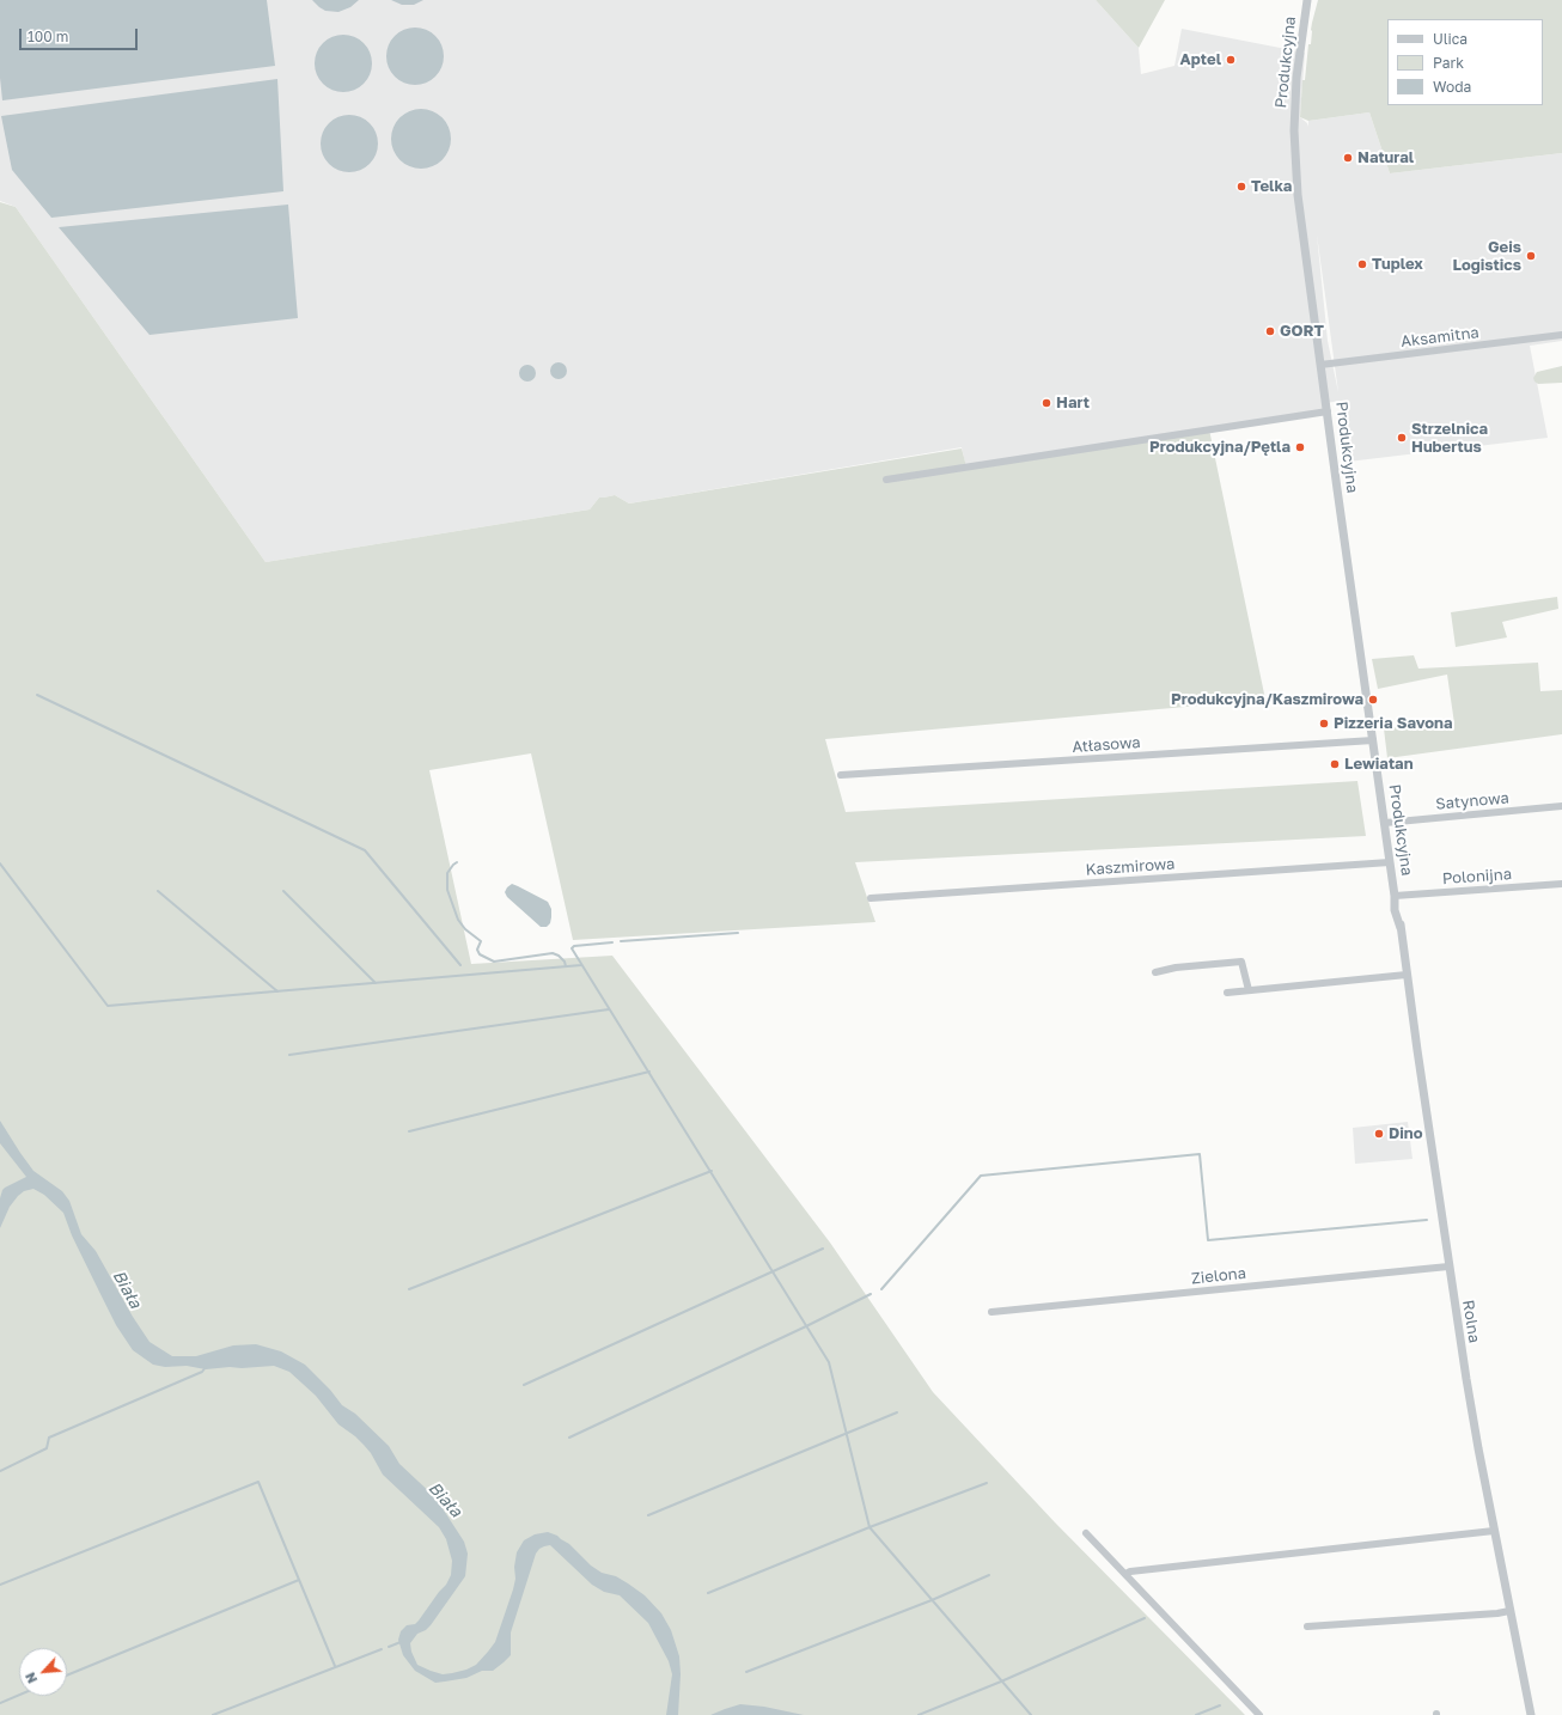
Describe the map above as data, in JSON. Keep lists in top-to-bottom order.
{
  "streets": {
    "street": [
      "Produkcyjna",
      "Aksamitna",
      "Atłasowa",
      "Satynowa",
      "Kaszmirowa",
      "Polonijna",
      "Zielona",
      "Rolna"
    ]
  },
  "crossings": [
    ["Produkcyjna", "Aksamitna"],
    ["Produkcyjna", "Atłasowa"],
    ["Produkcyjna", "Satynowa"],
    ["Produkcyjna", "Kaszmirowa"],
    ["Produkcyjna", "Polonijna"],
    ["Produkcyjna", "Rolna"],
    ["Polonijna", "Rolna"],
    ["Zielona", "Rolna"]
  ],
  "water": ["Biała"],
  "places": [
    "Aptel",
    "Natural",
    "Telka",
    "Geis Logistics",
    "Tuplex",
    "GORT",
    "Hart",
    "Strzelnica Hubertus",
    "Produkcyjna/Pętla",
    "Produkcyjna/Kaszmirowa",
    "Pizzeria Savona",
    "Lewiatan",
    "Dino"
  ],
  "legend": ["Ulica", "Park", "Woda"],
  "scale_bar": "100 m",
  "north": "bottom left"
}
